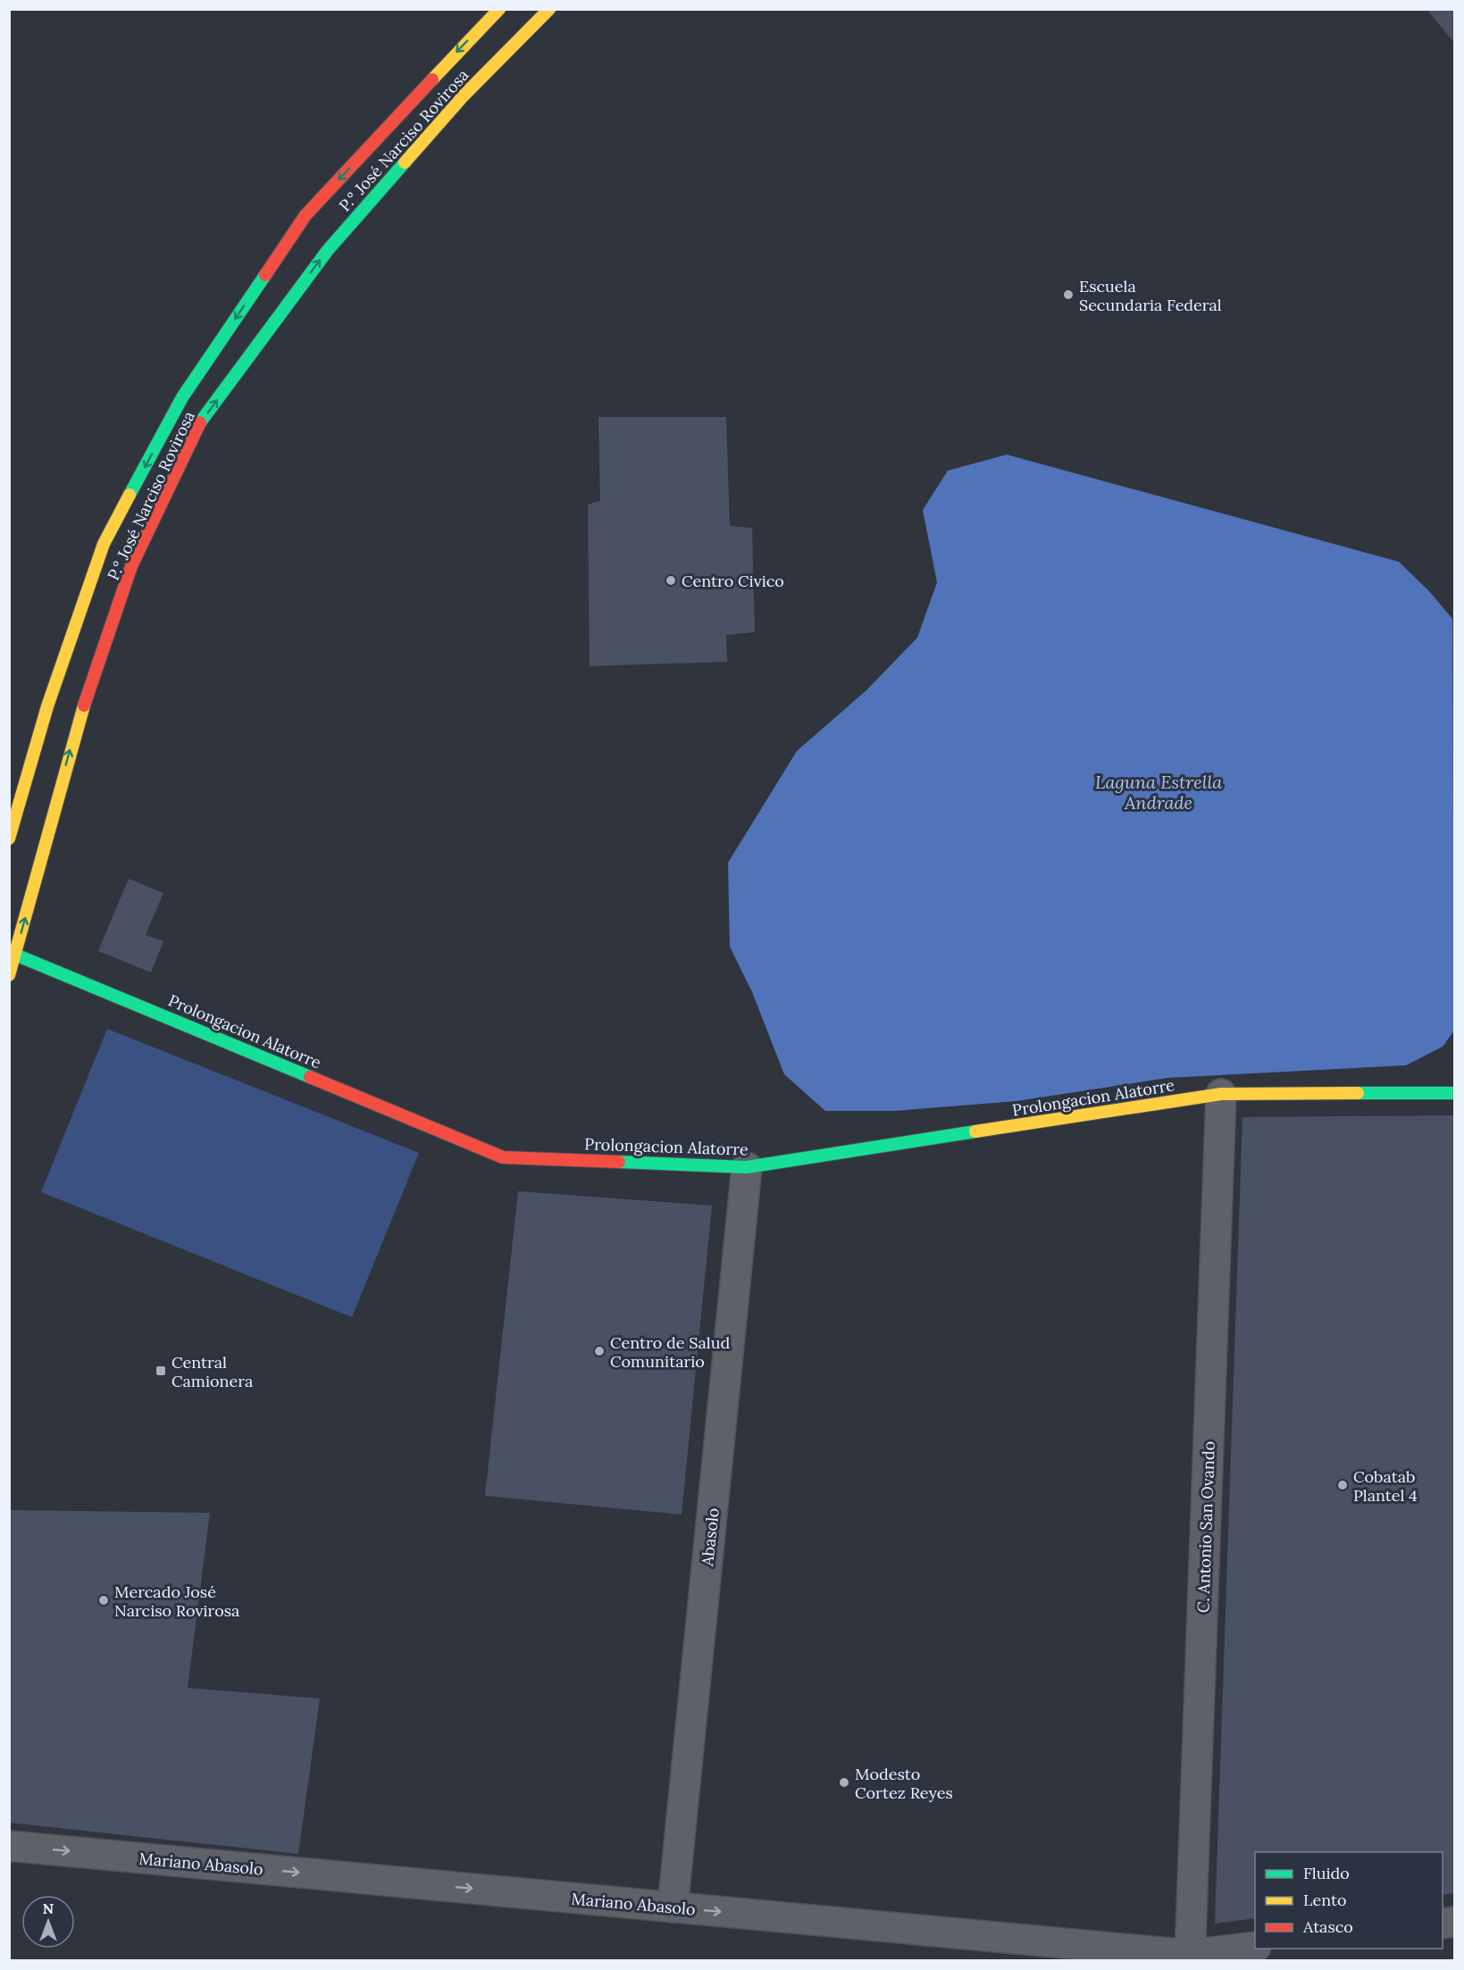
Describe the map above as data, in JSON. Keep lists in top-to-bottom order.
{
  "streets": {
    "main road": ["P.° José Narciso Rovirosa", "Prolongacion Alatorre"],
    "street": ["C. Antonio San Ovando", "Abasolo", "Mariano Abasolo"]
  },
  "crossings": [
    ["P.° José Narciso Rovirosa", "Prolongacion Alatorre"],
    ["Prolongacion Alatorre", "C. Antonio San Ovando"],
    ["Prolongacion Alatorre", "Abasolo"],
    ["C. Antonio San Ovando", "Mariano Abasolo"],
    ["Abasolo", "Mariano Abasolo"]
  ],
  "one_way": ["Mariano Abasolo"],
  "water": ["Laguna Estrella Andrade"],
  "places": {
    "other": [
      "Escuela Secundaria Federal",
      "Centro Civico",
      "Centro de Salud Comunitario",
      "Cobatab Plantel 4",
      "Mercado José Narciso Rovirosa",
      "Modesto Cortez Reyes"
    ],
    "transit": ["Central Camionera"]
  },
  "legend": ["Fluido", "Lento", "Atasco"],
  "north": "top"
}
